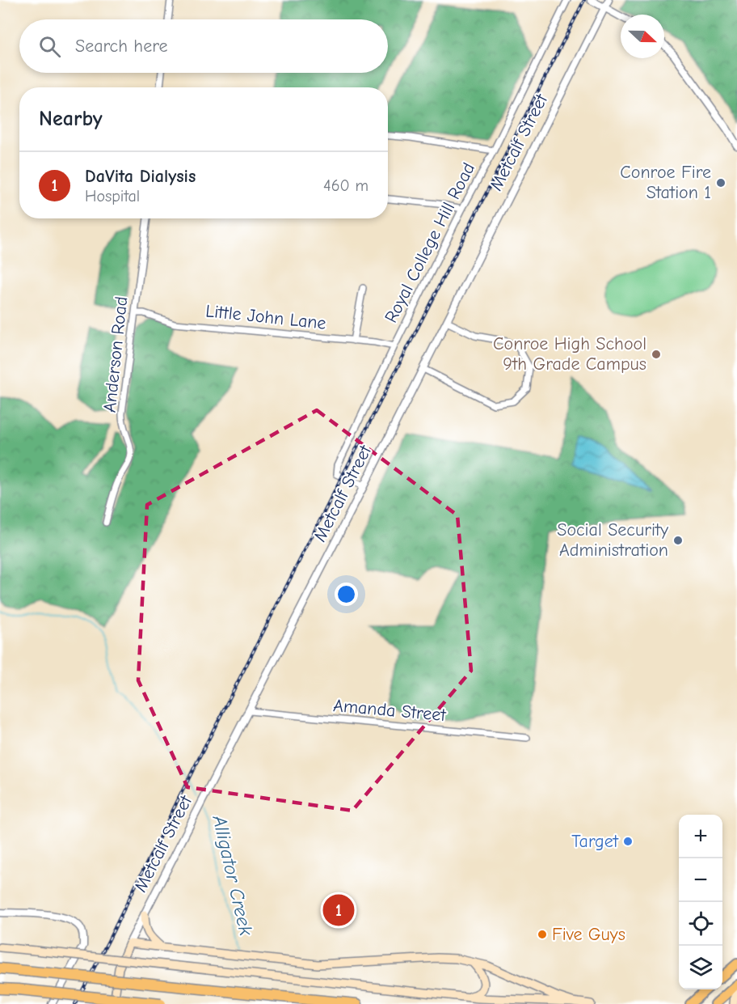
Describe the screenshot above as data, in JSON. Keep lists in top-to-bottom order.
{
  "streets": {
    "main road": ["Metcalf Street"],
    "street": [
      "Royal College Hill Road",
      "Little John Lane",
      "Anderson Road",
      "Amanda Street"
    ]
  },
  "crossings": [
    ["Metcalf Street", "Royal College Hill Road"],
    ["Metcalf Street", "Amanda Street"],
    ["Royal College Hill Road", "Little John Lane"],
    ["Little John Lane", "Anderson Road"]
  ],
  "water": ["Alligator Creek"],
  "places": [
    "Conroe Fire Station 1",
    "Conroe High School 9th Grade Campus",
    "Social Security Administration",
    "Target",
    "Five Guys"
  ],
  "north": "right",
  "page": {
    "search": "Search here",
    "heading": "Nearby",
    "list": [
      {
        "mark": "1",
        "name": "DaVita Dialysis",
        "note": "Hospital",
        "value": "460 m"
      }
    ],
    "map_buttons": ["+", "−"],
    "pins": "1"
  }
}
